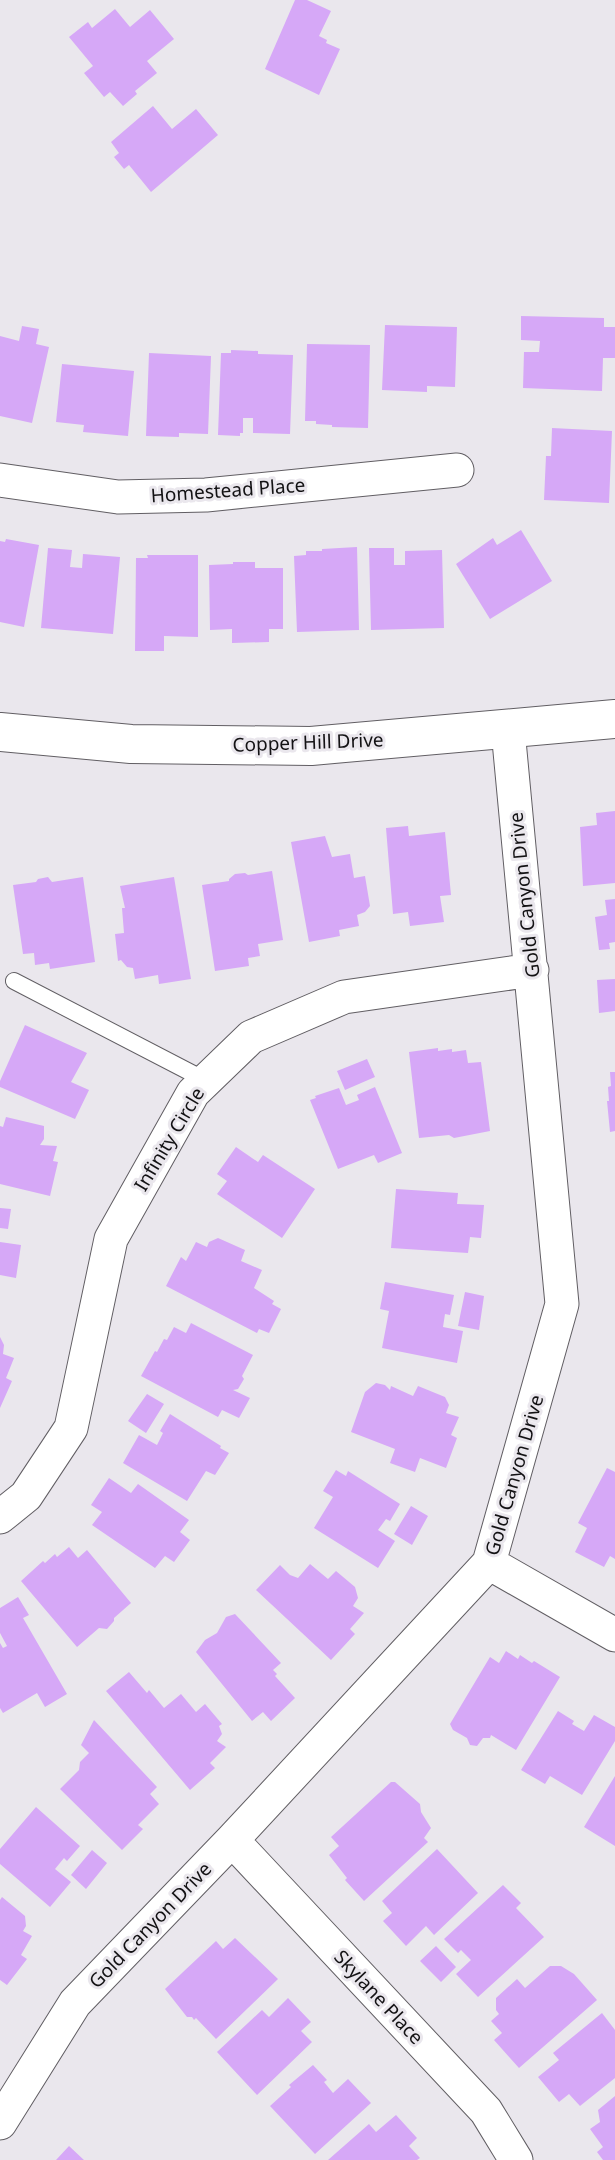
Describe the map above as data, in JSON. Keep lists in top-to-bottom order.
{
  "streets": {
    "main road": ["Copper Hill Drive"],
    "street": [
      "Homestead Place",
      "Gold Canyon Drive",
      "Infinity Circle",
      "Skylane Place"
    ]
  },
  "crossings": [
    ["Copper Hill Drive", "Gold Canyon Drive"],
    ["Gold Canyon Drive", "Infinity Circle"],
    ["Gold Canyon Drive", "Skylane Place"]
  ]
}
